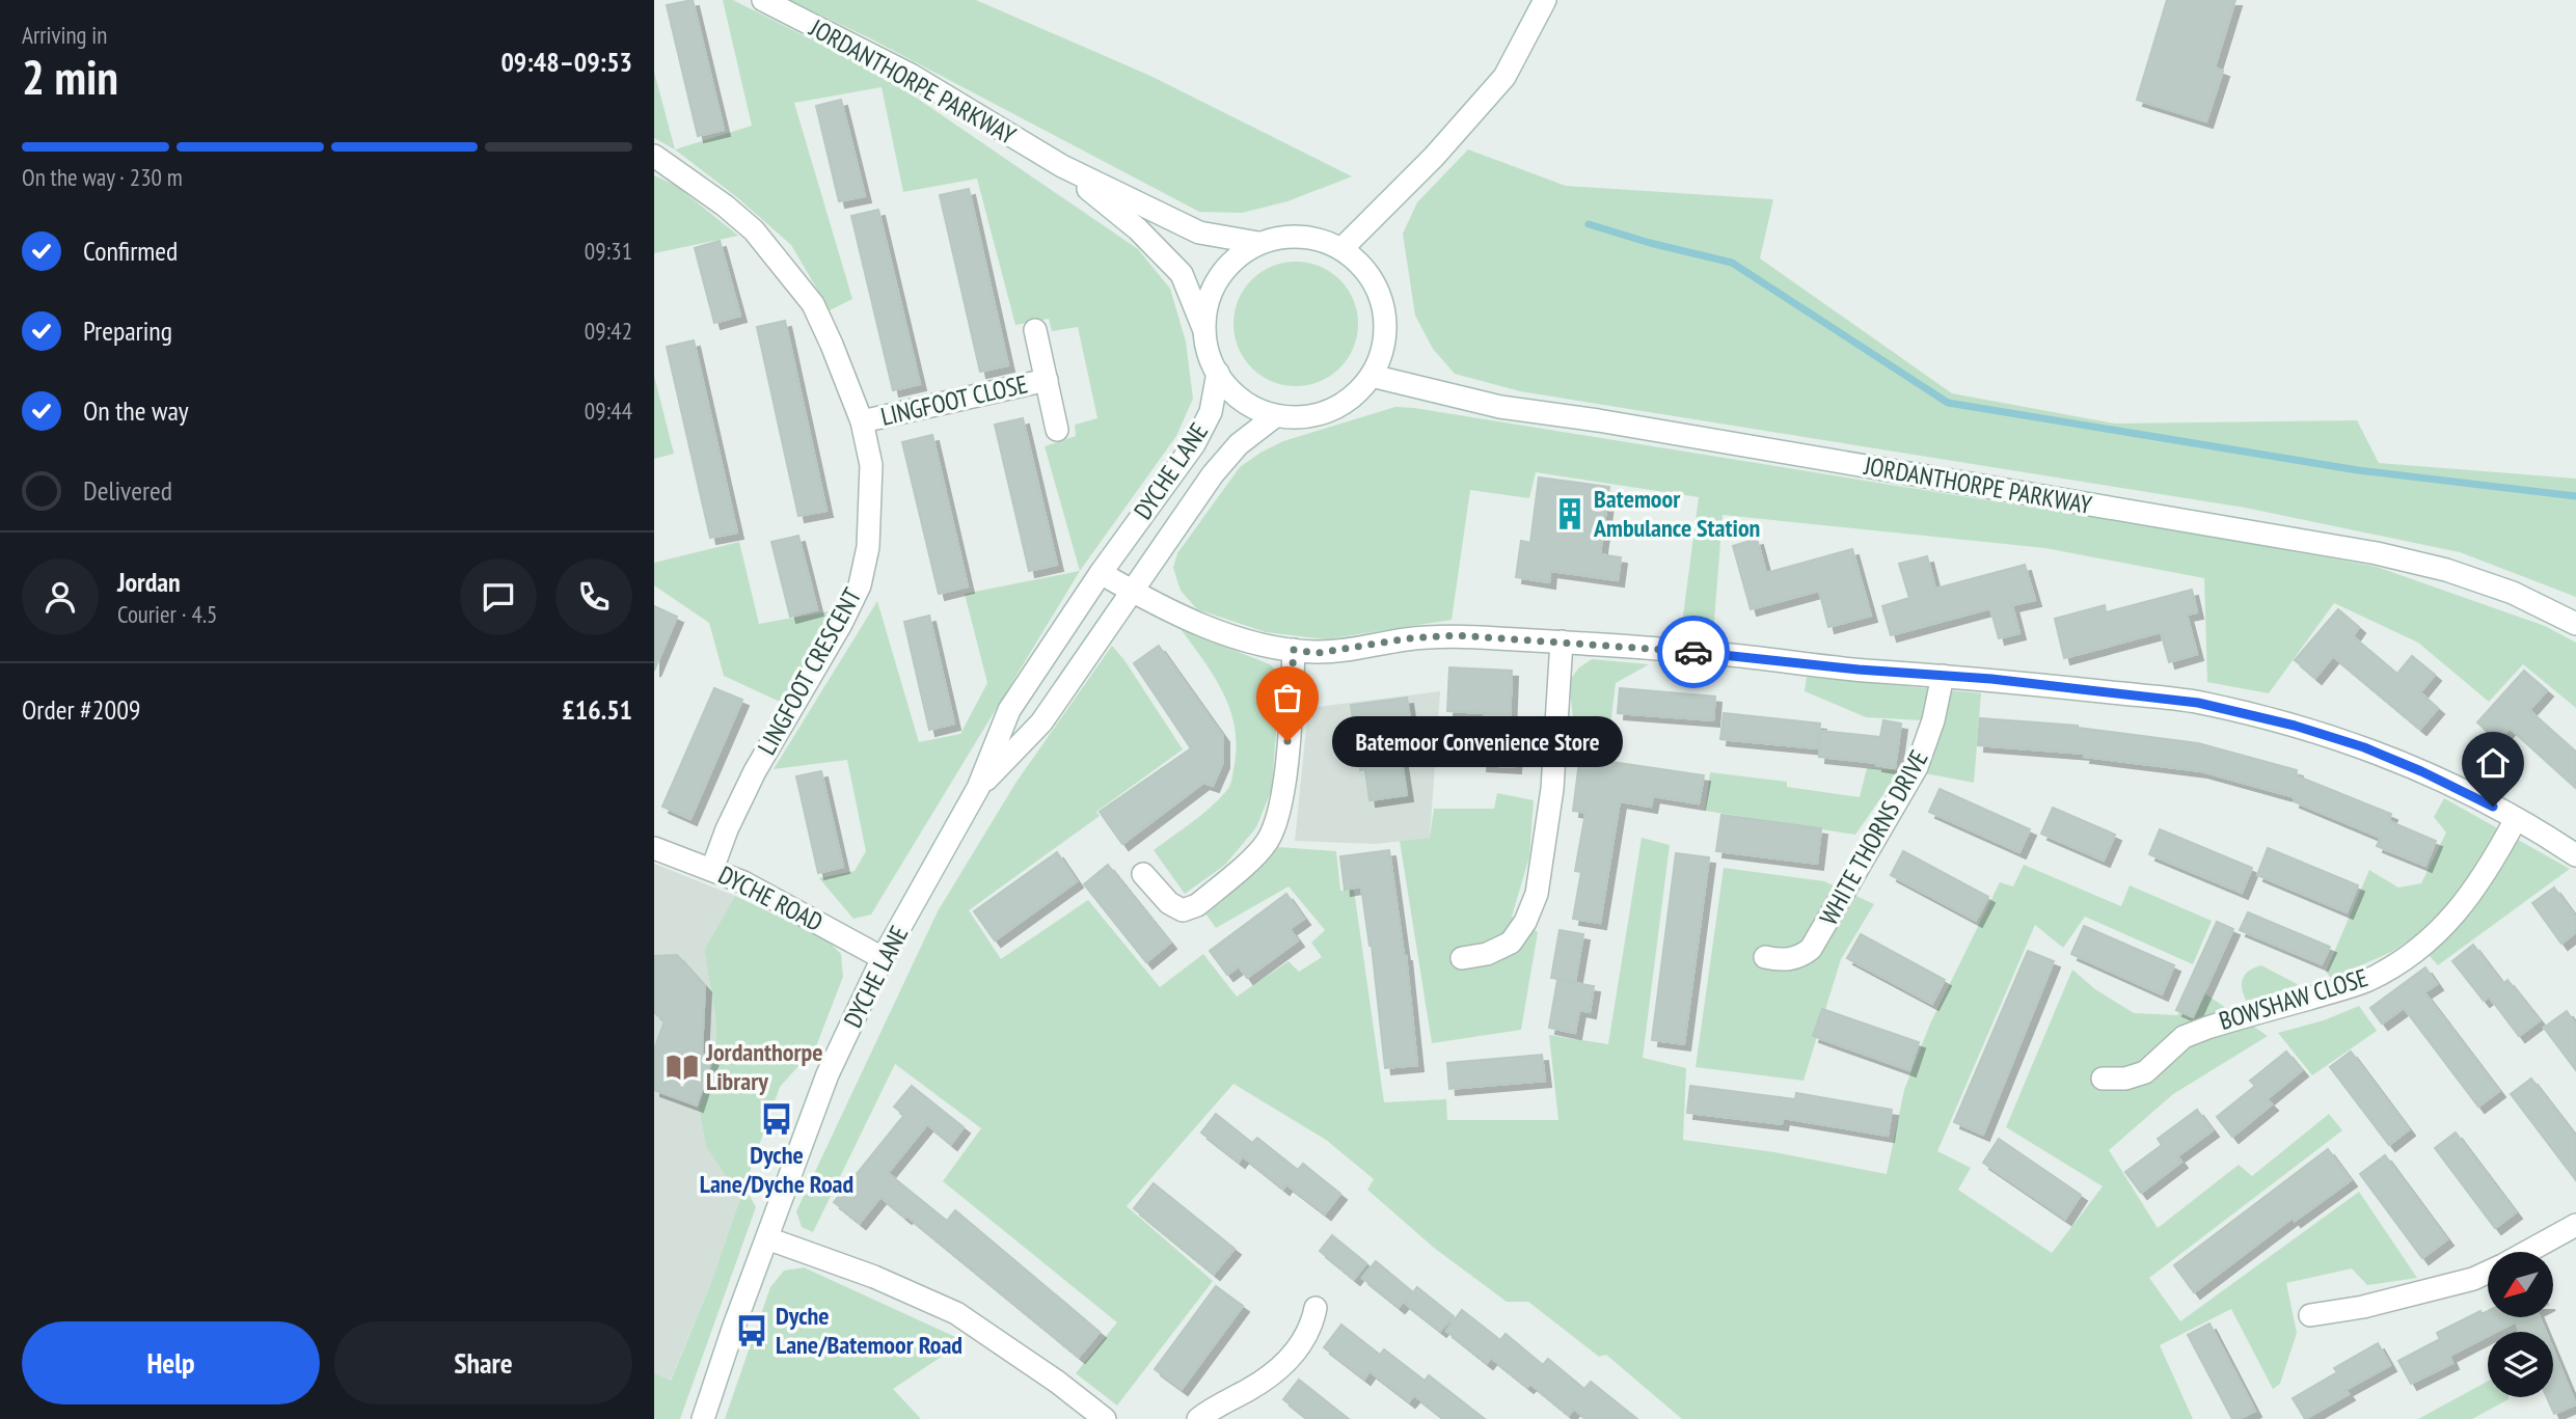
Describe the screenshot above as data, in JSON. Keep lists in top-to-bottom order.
{
  "streets": {
    "street": [
      "JORDANTHORPE PARKWAY",
      "LINGFOOT CLOSE",
      "DYCHE LANE",
      "LINGFOOT CRESCENT",
      "WHITE THORNS DRIVE",
      "DYCHE ROAD",
      "BOWSHAW CLOSE"
    ]
  },
  "crossings": [
    ["JORDANTHORPE PARKWAY", "DYCHE LANE"],
    ["LINGFOOT CLOSE", "LINGFOOT CRESCENT"],
    ["DYCHE LANE", "DYCHE ROAD"],
    ["LINGFOOT CRESCENT", "DYCHE ROAD"]
  ],
  "places": {
    "building": ["Batemoor Ambulance Station"],
    "other": ["Batemoor Convenience Store"],
    "library": ["Jordanthorpe Library"],
    "bus stop": ["Dyche Lane/Dyche Road", "Dyche Lane/Batemoor Road"]
  },
  "north": "bottom left",
  "page": {
    "heading": ["2 min", "Arriving in", "09:48–09:53"],
    "panel": [
      "Jordan",
      "Courier · 4.5",
      "Order #2009",
      "£16.51"
    ],
    "bar": "On the way · 230 m",
    "list": [
      ["Confirmed", "09:31"],
      ["Preparing", "09:42"],
      ["On the way", "09:44"],
      "Delivered"
    ],
    "bubble": "Batemoor Convenience Store",
    "buttons": ["Help", "Share"]
  }
}
